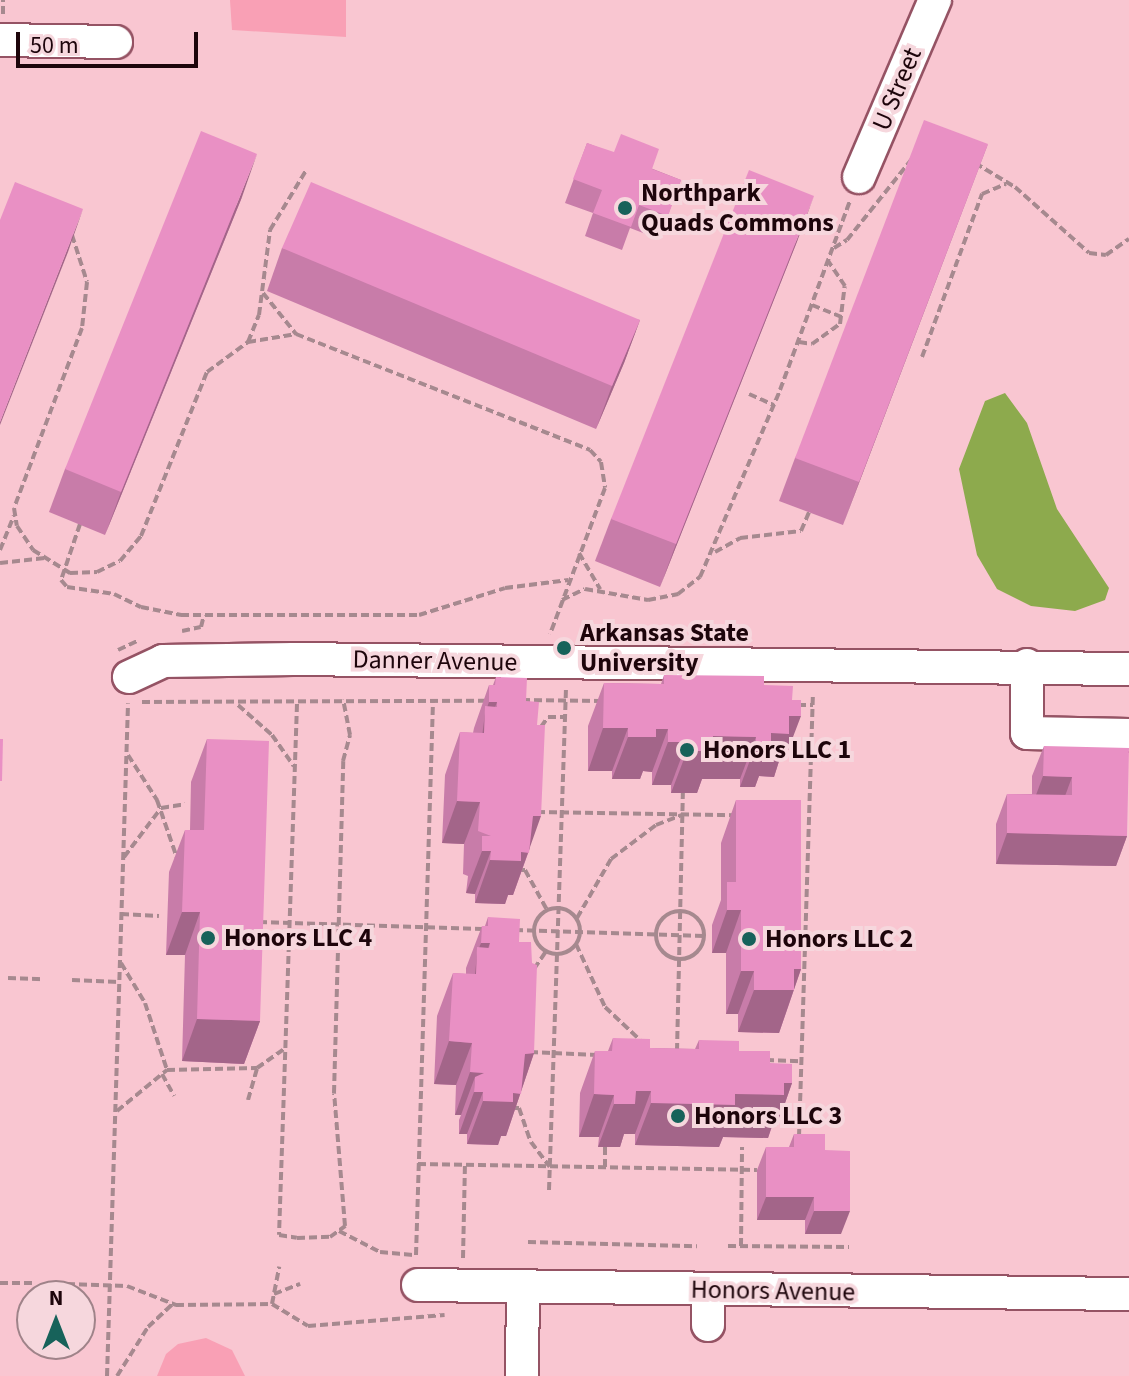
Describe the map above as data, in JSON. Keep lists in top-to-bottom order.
{
  "streets": {
    "street": ["U Street", "Danner Avenue", "Honors Avenue"]
  },
  "places": [
    "Northpark Quads Commons",
    "Arkansas State University",
    "Honors LLC 1",
    "Honors LLC 4",
    "Honors LLC 2",
    "Honors LLC 3"
  ],
  "scale_bar": "50 m",
  "north": "top"
}
